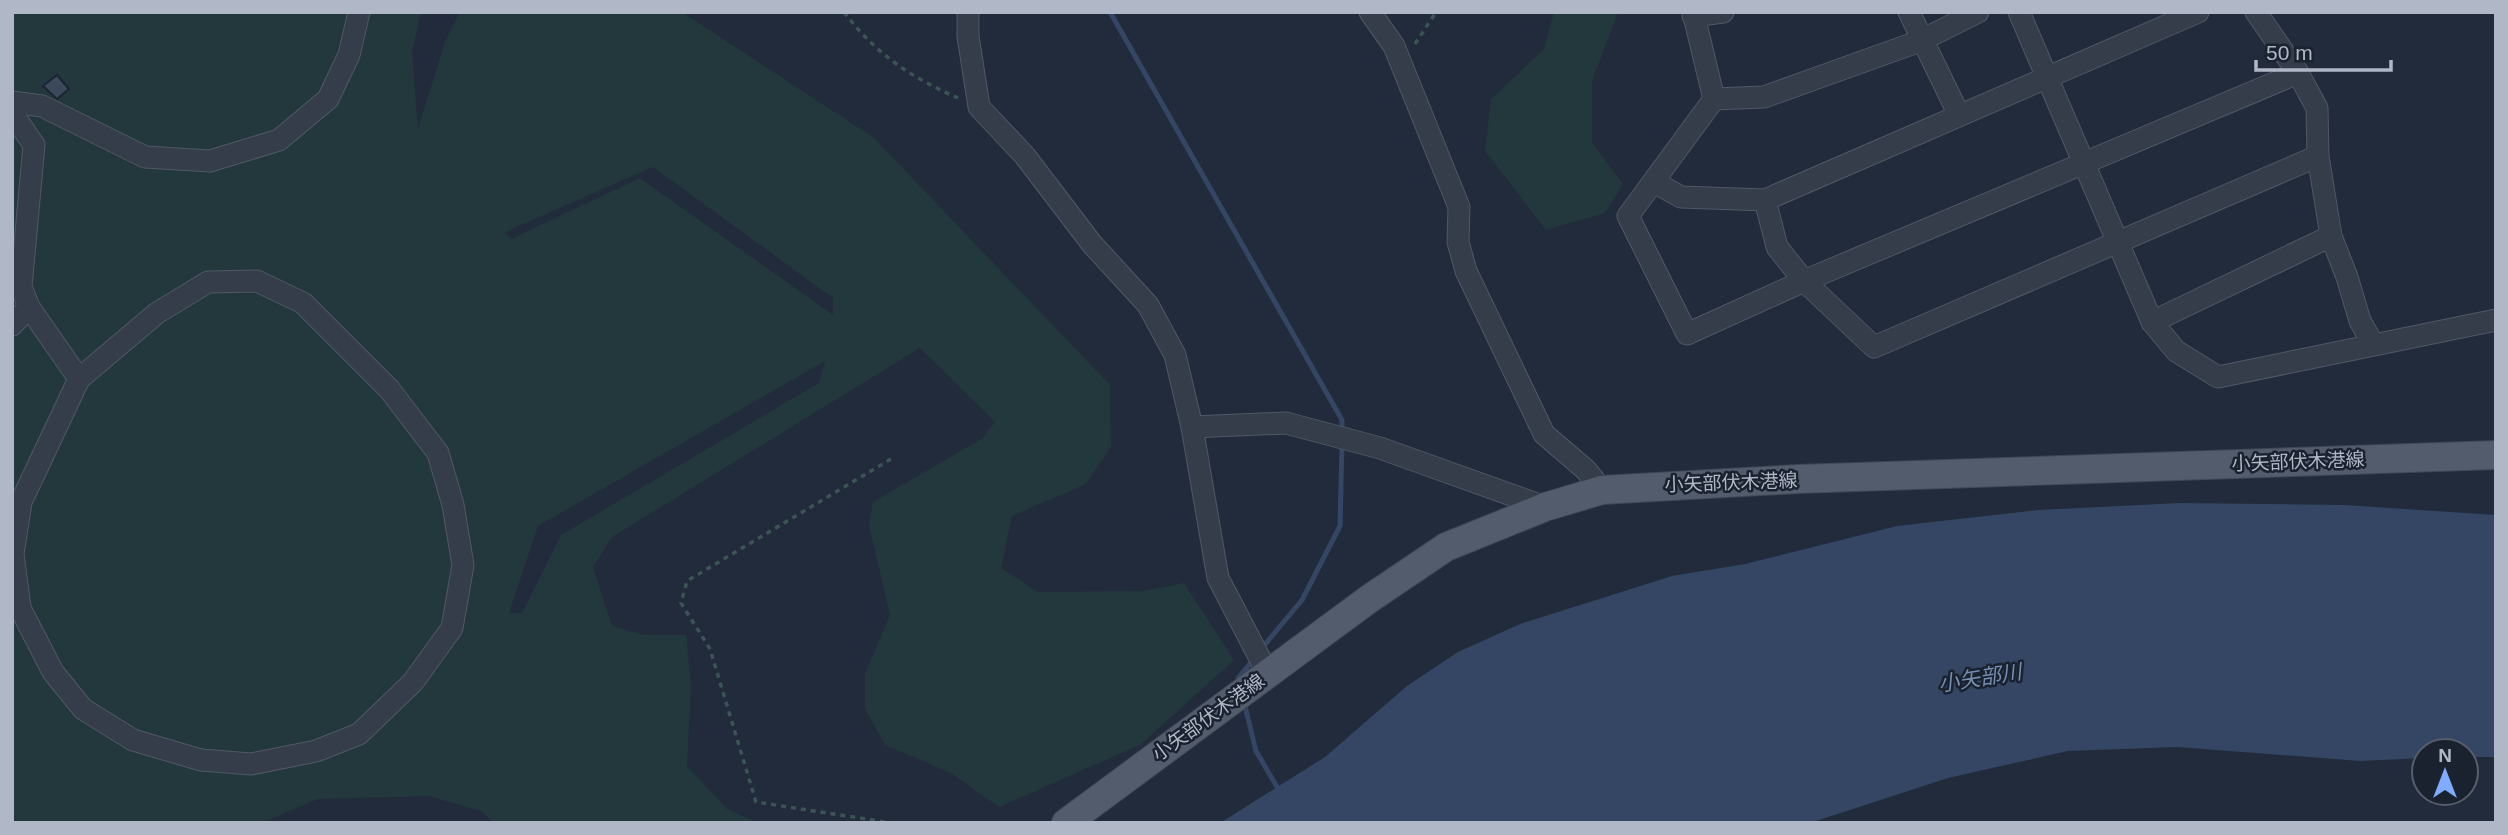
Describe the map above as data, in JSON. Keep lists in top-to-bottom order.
{
  "streets": {
    "main road": ["小矢部伏木港線"]
  },
  "water": ["小矢部川"],
  "scale_bar": "50 m",
  "north": "top"
}
